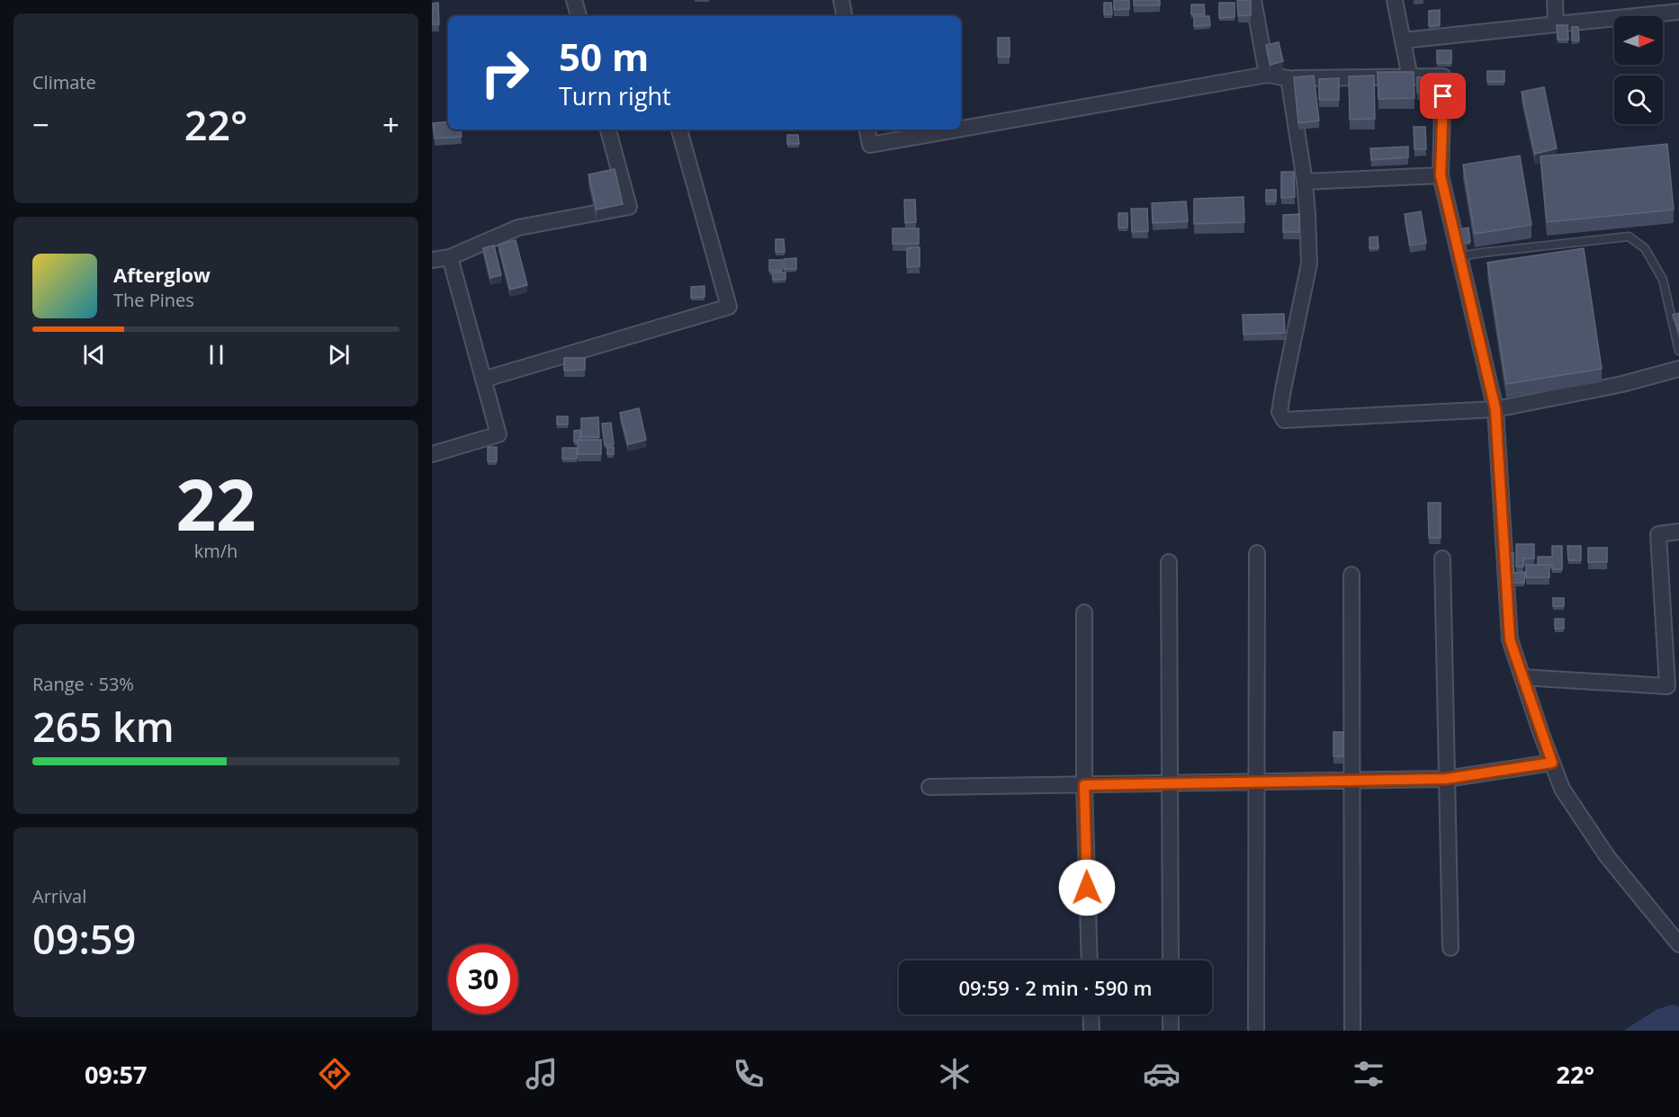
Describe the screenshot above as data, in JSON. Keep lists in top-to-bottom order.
{
  "north": "right",
  "page": {
    "tile": [
      "Climate",
      ["22", "km/h"],
      ["Range · 53%", "265 km"],
      ["Arrival", "09:59"]
    ],
    "turn": ["50 m", "Turn right"],
    "heat": ["−", "22°", "+"],
    "song": ["Afterglow", "The Pines"],
    "limit": "30",
    "trip": "09:59 · 2 min · 590 m",
    "tabs": ["09:57", "22°"]
  }
}
